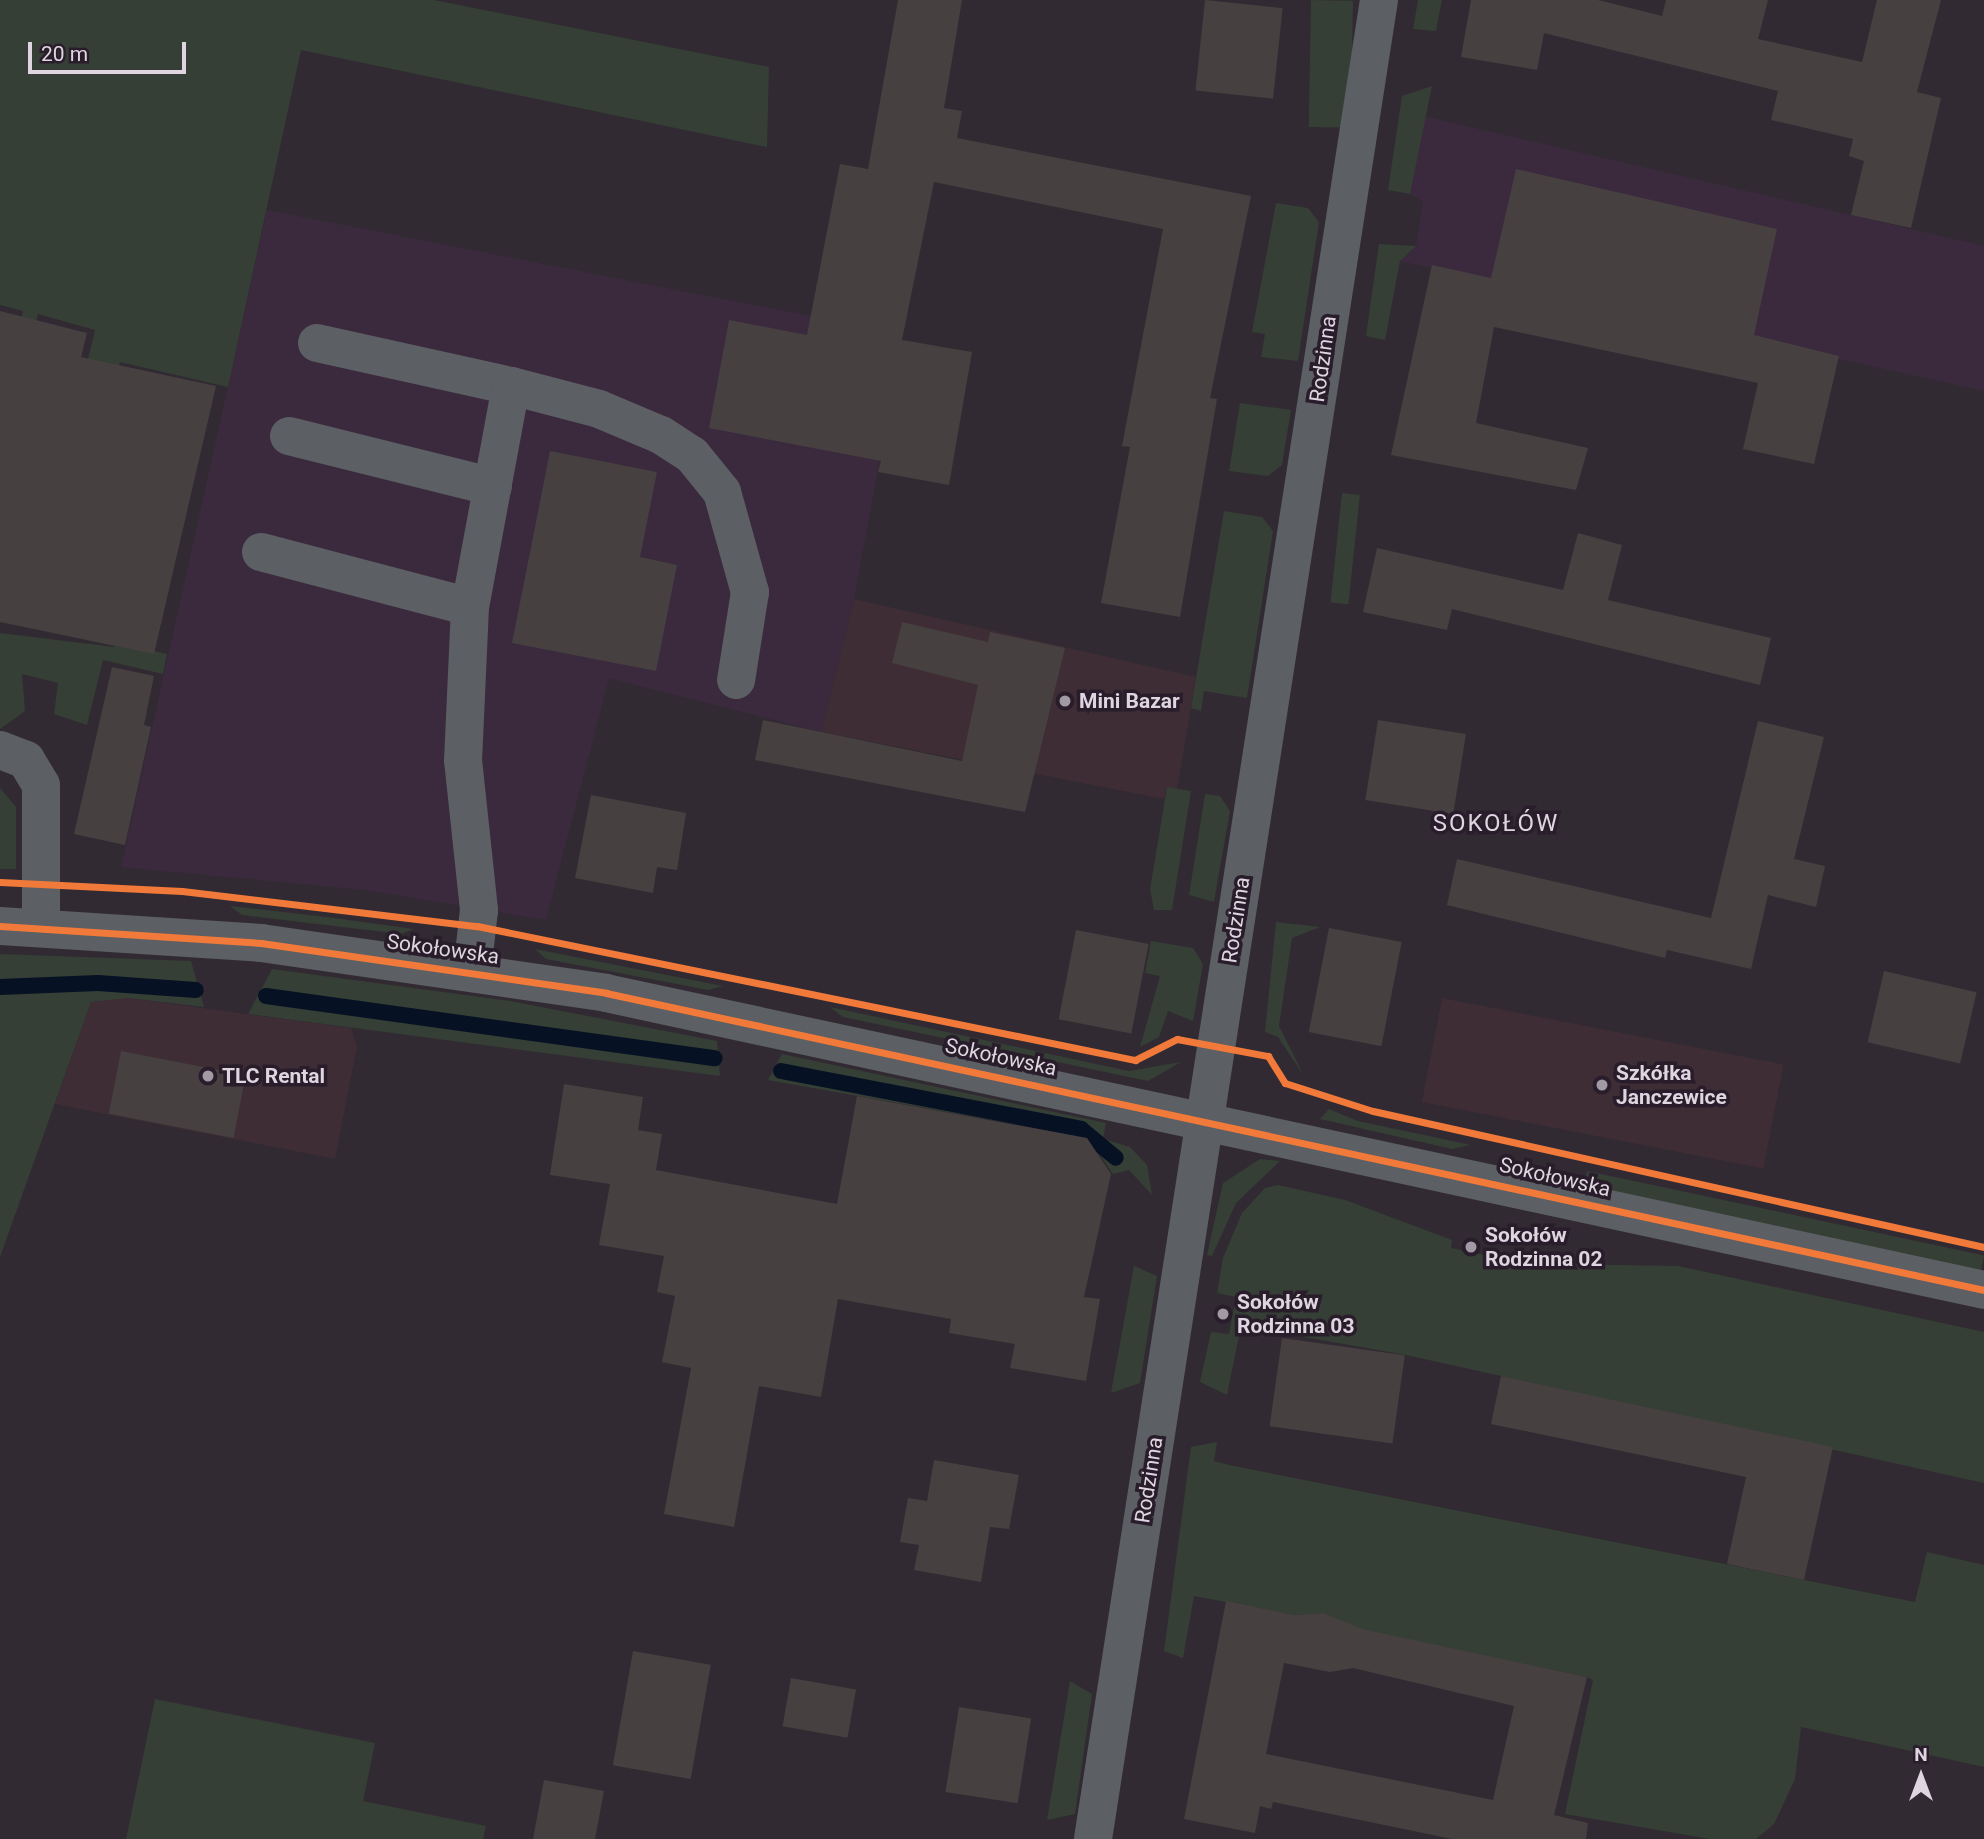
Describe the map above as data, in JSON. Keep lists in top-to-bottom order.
{
  "streets": {
    "street": ["Rodzinna", "Sokołowska"]
  },
  "crossings": [
    ["Rodzinna", "Sokołowska"]
  ],
  "districts": ["SOKOŁÓW"],
  "places": [
    "Mini Bazar",
    "TLC Rental",
    "Szkółka Janczewice",
    "Sokołów Rodzinna 02",
    "Sokołów Rodzinna 03"
  ],
  "scale_bar": "20 m",
  "north": "top"
}
